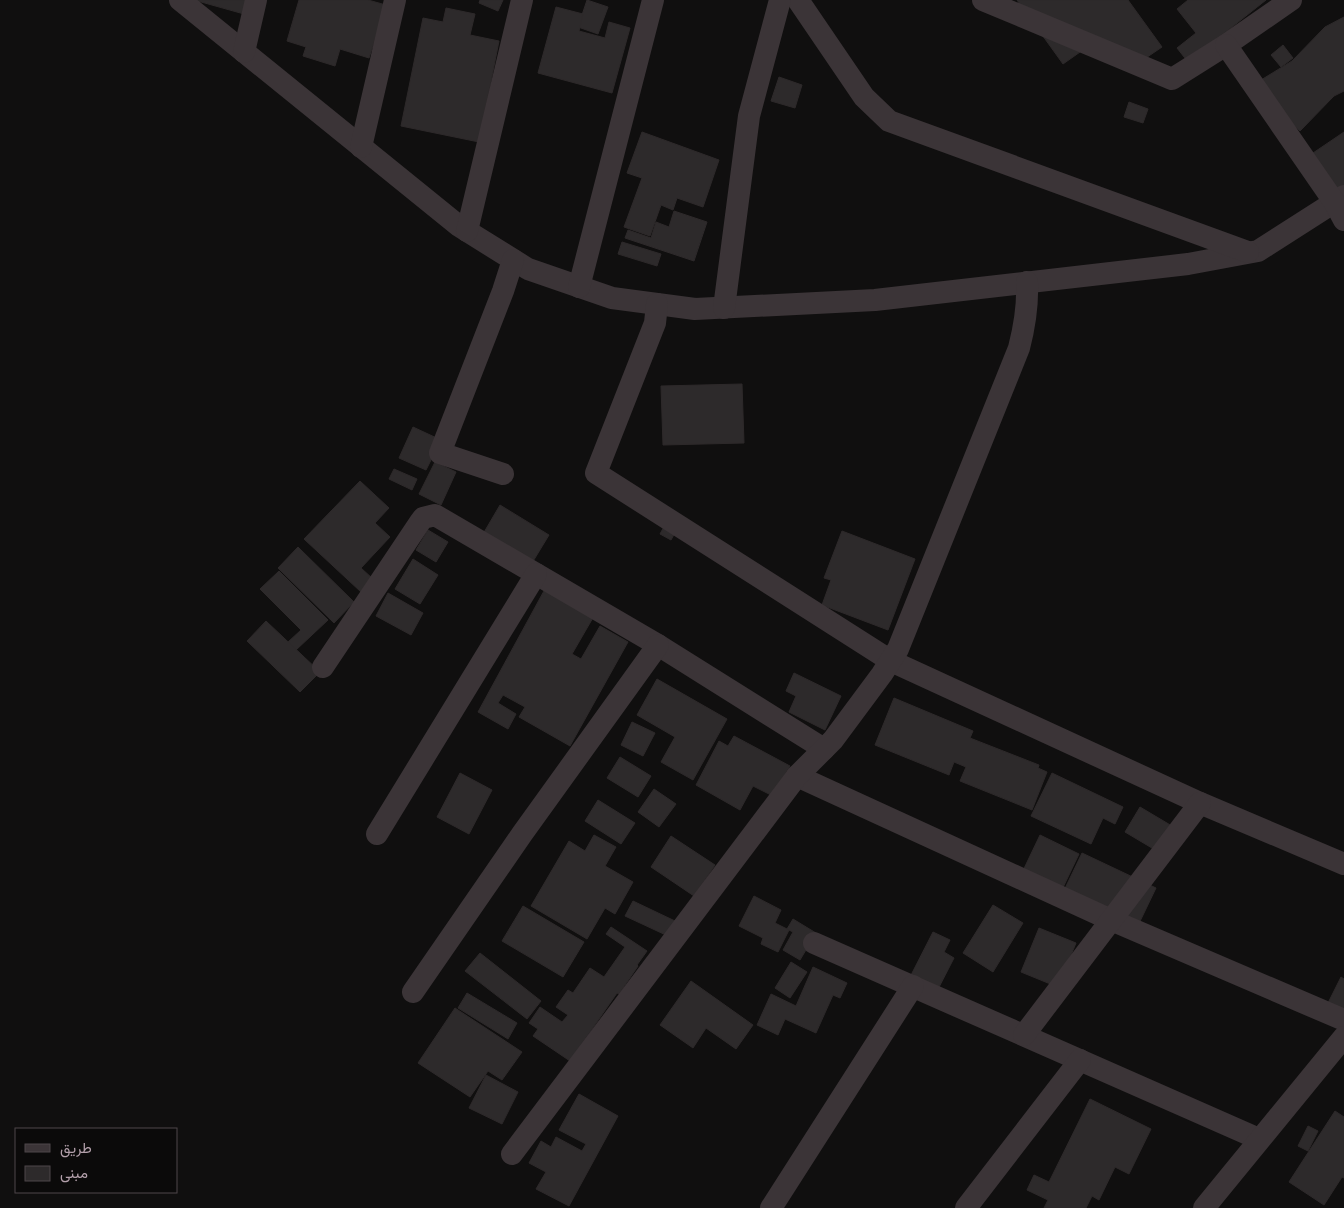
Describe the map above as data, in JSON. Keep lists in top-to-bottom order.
{
  "legend": ["طريق", "مبنى"]
}
